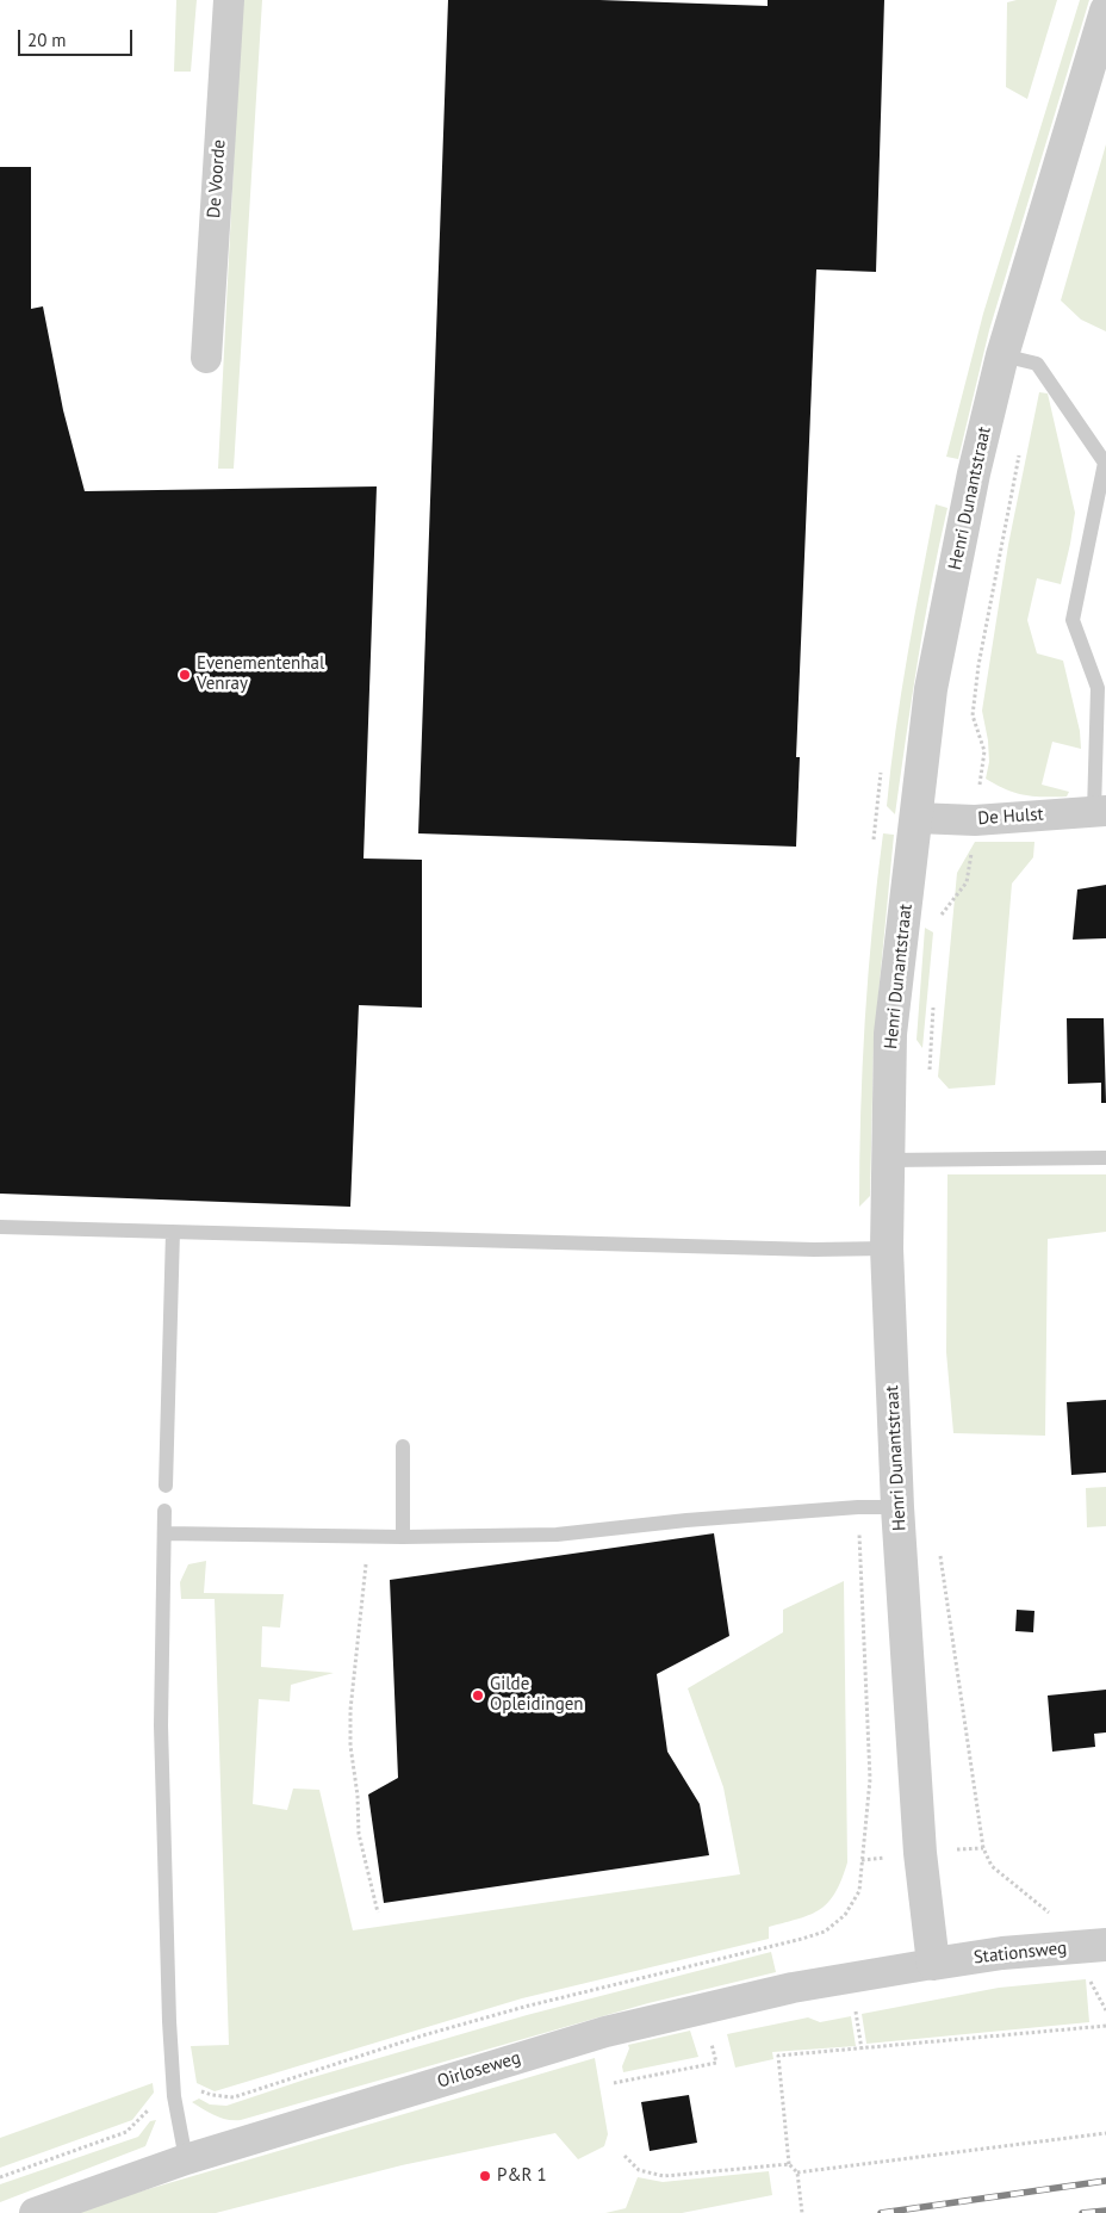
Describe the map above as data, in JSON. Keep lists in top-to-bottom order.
{
  "streets": {
    "street": [
      "De Voorde",
      "Henri Dunantstraat",
      "De Hulst",
      "Stationsweg",
      "Oirloseweg"
    ]
  },
  "crossings": [
    ["Henri Dunantstraat", "De Hulst"],
    ["Henri Dunantstraat", "Stationsweg"],
    ["Henri Dunantstraat", "Oirloseweg"],
    ["Stationsweg", "Oirloseweg"]
  ],
  "places": ["Evenementenhal Venray", "Gilde Opleidingen", "P&R 1"],
  "scale_bar": "20 m"
}
